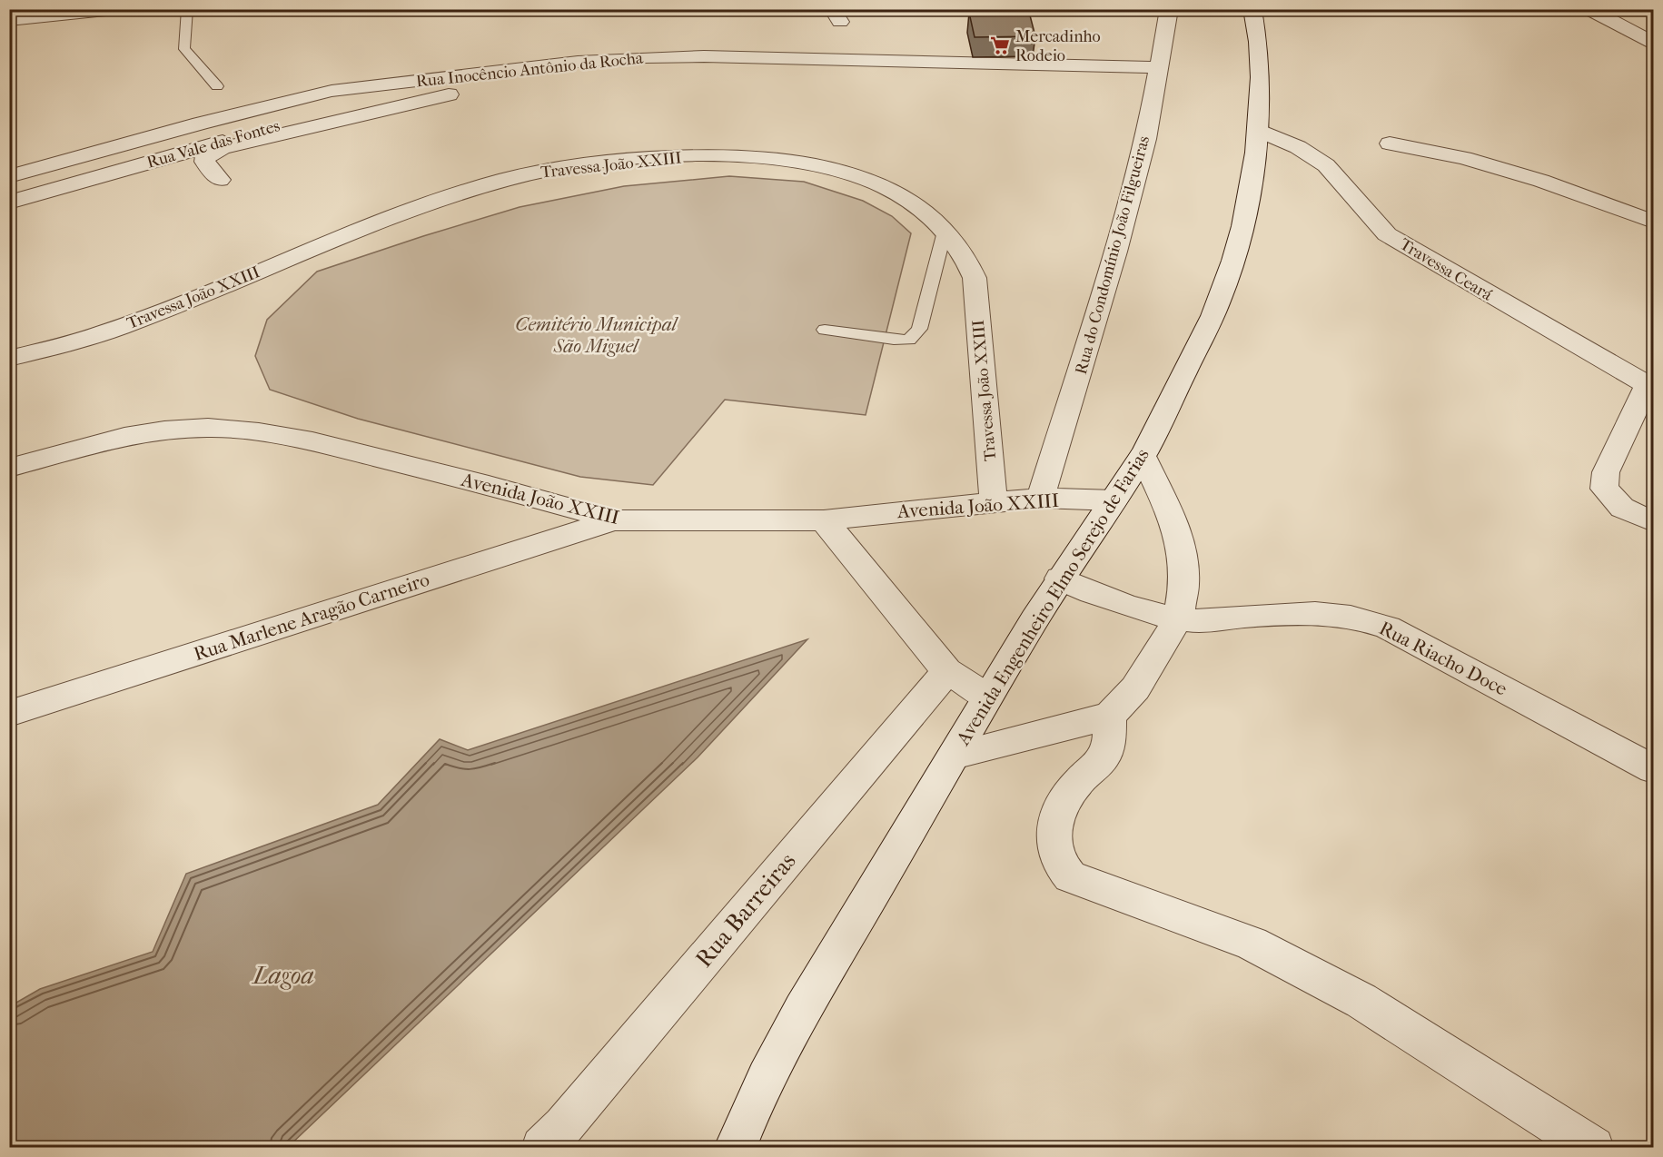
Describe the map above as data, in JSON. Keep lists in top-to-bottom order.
{
  "streets": {
    "street": [
      "Rua Inocêncio Antônio da Rocha",
      "Rua Vale das Fontes",
      "Travessa João XXIII",
      "Rua do Condomínio João Filgueiras",
      "Travessa Ceará",
      "Avenida João XXIII",
      "Avenida Engenheiro Elmo Serejo de Farias",
      "Rua Marlene Aragão Carneiro",
      "Rua Riacho Doce",
      "Rua Barreiras"
    ]
  },
  "crossings": [
    ["Rua Inocêncio Antônio da Rocha", "Rua Vale das Fontes"],
    ["Rua Inocêncio Antônio da Rocha", "Rua do Condomínio João Filgueiras"],
    ["Travessa João XXIII", "Avenida João XXIII"],
    ["Rua do Condomínio João Filgueiras", "Avenida João XXIII"],
    ["Travessa Ceará", "Avenida Engenheiro Elmo Serejo de Farias"],
    ["Avenida João XXIII", "Avenida Engenheiro Elmo Serejo de Farias"],
    ["Avenida João XXIII", "Rua Marlene Aragão Carneiro"],
    ["Avenida Engenheiro Elmo Serejo de Farias", "Rua Riacho Doce"]
  ],
  "water": ["Lagoa"],
  "parks": ["Cemitério Municipal São Miguel"],
  "places": {
    "supermarket": ["Mercadinho Rodeio"]
  }
}
